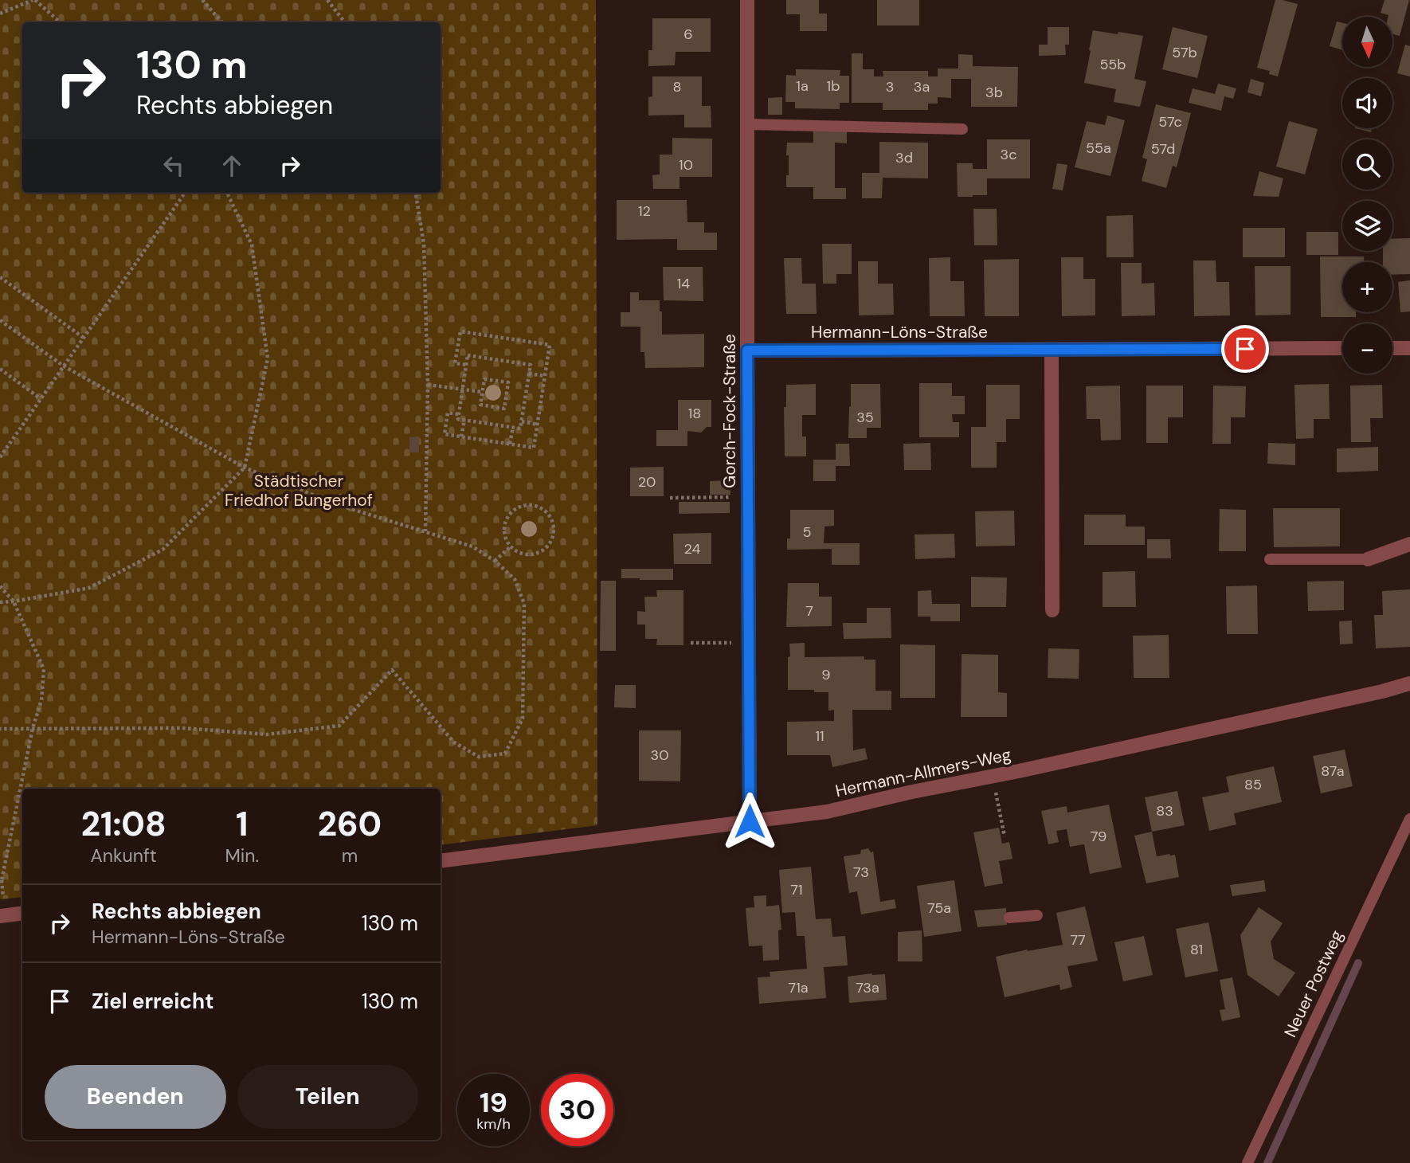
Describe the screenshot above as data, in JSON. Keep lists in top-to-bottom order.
{
  "streets": {
    "street": ["Hermann-Löns-Straße", "Gorch-Fock-Straße", "Hermann-Allmers-Weg"],
    "lane": ["Neuer Postweg"]
  },
  "crossings": [
    ["Hermann-Löns-Straße", "Gorch-Fock-Straße"],
    ["Gorch-Fock-Straße", "Hermann-Allmers-Weg"]
  ],
  "parks": ["Städtischer Friedhof Bungerhof"],
  "house_numbers": [
    "6",
    "57b",
    "55b",
    "1a",
    "1b",
    "8",
    "3",
    "3a",
    "3b",
    "57c",
    "55a",
    "57d",
    "3c",
    "3d",
    "10",
    "12",
    "14",
    "18",
    "35",
    "20",
    "5",
    "24",
    "7",
    "9",
    "11",
    "30",
    "87a",
    "85",
    "83",
    "79",
    "73",
    "71",
    "75a",
    "77",
    "81",
    "71a",
    "73a"
  ],
  "north": "bottom",
  "page": {
    "map_buttons": ["+", "−"],
    "turn": ["130 m", "Rechts abbiegen"],
    "eta": [
      "21:08",
      "Ankunft",
      "1",
      "Min.",
      "260",
      "m"
    ],
    "list": [
      {
        "name": "Rechts abbiegen",
        "note": "Hermann-Löns-Straße",
        "value": "130 m"
      },
      {
        "name": "Ziel erreicht",
        "value": "130 m"
      }
    ],
    "buttons": ["Beenden", "Teilen"],
    "speed": "19 km/h",
    "limit": "30"
  }
}
